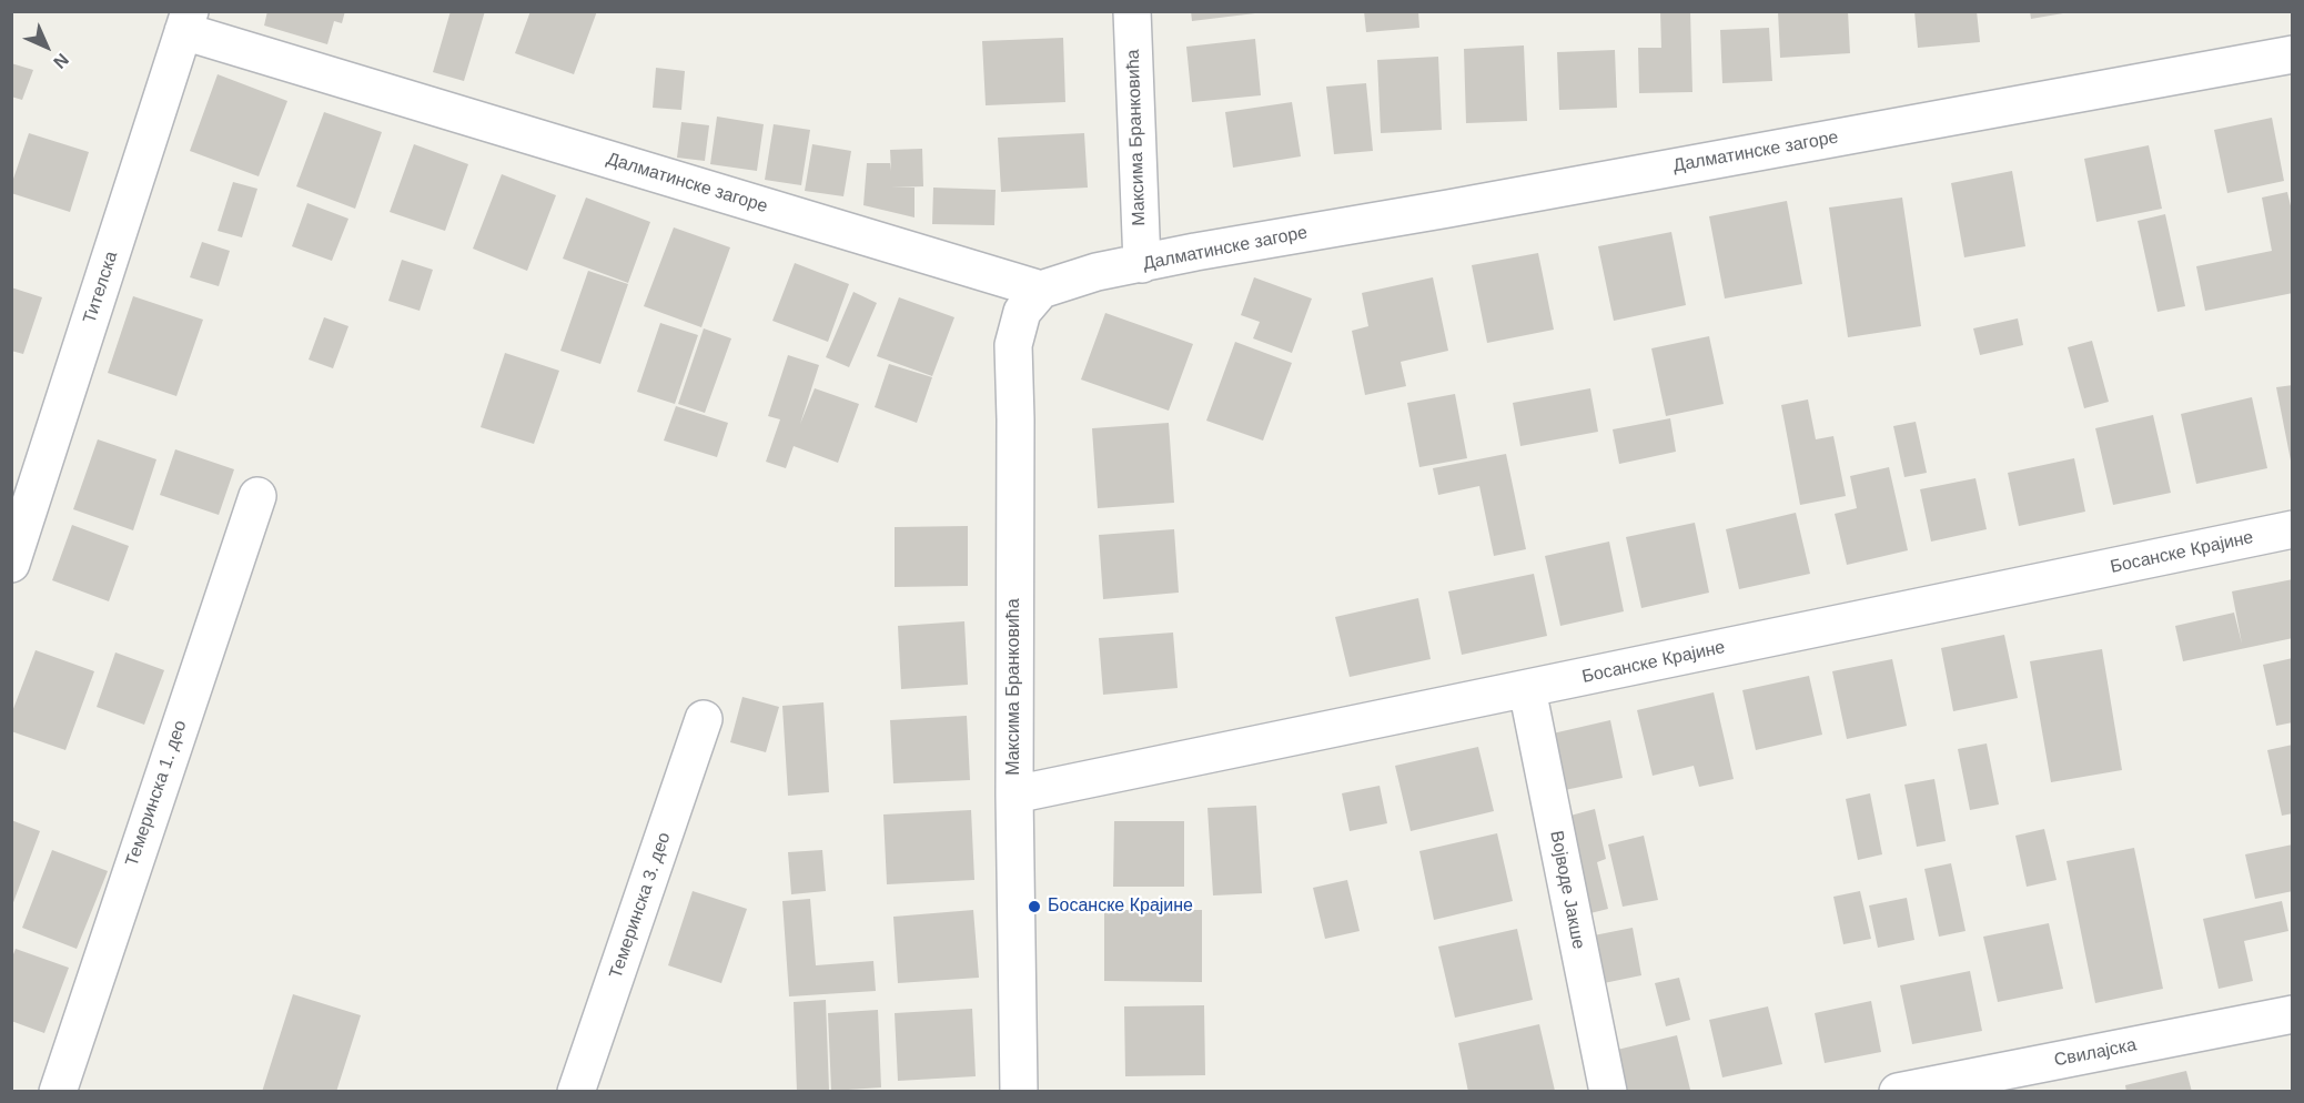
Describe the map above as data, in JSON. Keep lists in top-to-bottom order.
{
  "streets": {
    "street": [
      "Максима Бранковића",
      "Далматинске загоре",
      "Тителска",
      "Босанске Крајине",
      "Темеринска 1. део",
      "Војводе Јакше",
      "Темеринска 3. део",
      "Свилајска"
    ]
  },
  "crossings": [
    ["Максима Бранковића", "Далматинске загоре"],
    ["Максима Бранковића", "Босанске Крајине"],
    ["Далматинске загоре", "Тителска"],
    ["Босанске Крајине", "Војводе Јакше"]
  ],
  "places": ["Босанске Крајине"],
  "north": "bottom right"
}
